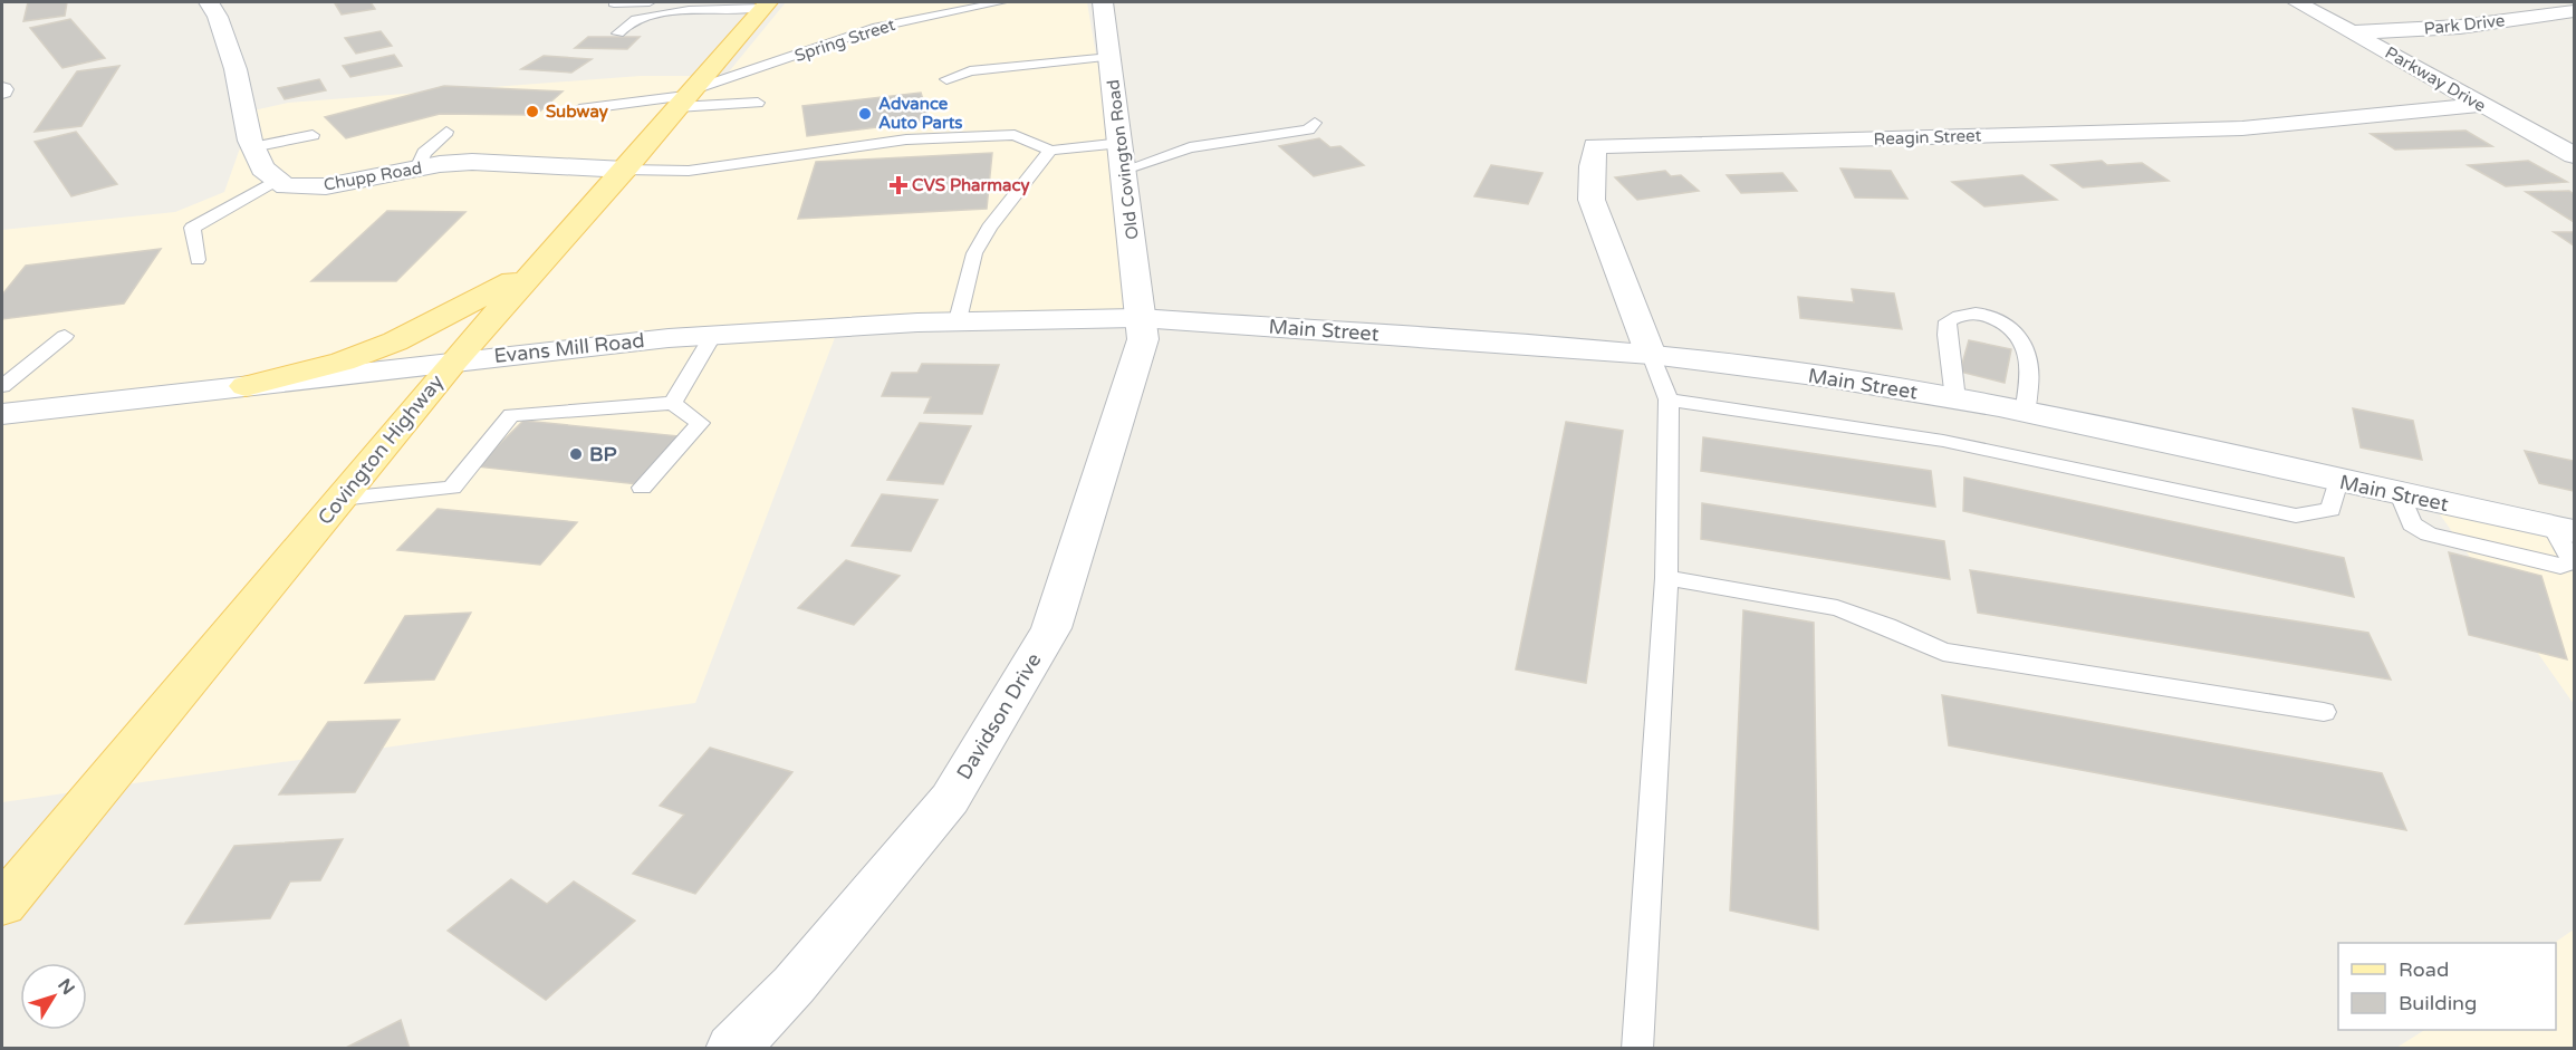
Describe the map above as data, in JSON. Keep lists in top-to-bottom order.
{
  "streets": {
    "main road": ["Covington Highway"],
    "street": [
      "Park Drive",
      "Parkway Drive",
      "Reagin Street",
      "Old Covington Road",
      "Chupp Road",
      "Main Street",
      "Evans Mill Road",
      "Davidson Drive"
    ],
    "lane": ["Spring Street"]
  },
  "crossings": [
    ["Park Drive", "Parkway Drive"],
    ["Spring Street", "Covington Highway"],
    ["Parkway Drive", "Reagin Street"],
    ["Reagin Street", "Main Street"],
    ["Old Covington Road", "Main Street"],
    ["Old Covington Road", "Evans Mill Road"],
    ["Old Covington Road", "Davidson Drive"],
    ["Chupp Road", "Covington Highway"],
    ["Main Street", "Evans Mill Road"],
    ["Main Street", "Davidson Drive"],
    ["Evans Mill Road", "Covington Highway"],
    ["Evans Mill Road", "Davidson Drive"]
  ],
  "places": {
    "other": ["Subway", "Advance Auto Parts", "BP"],
    "health": ["CVS Pharmacy"]
  },
  "legend": ["Road", "Building"],
  "north": "top right"
}
